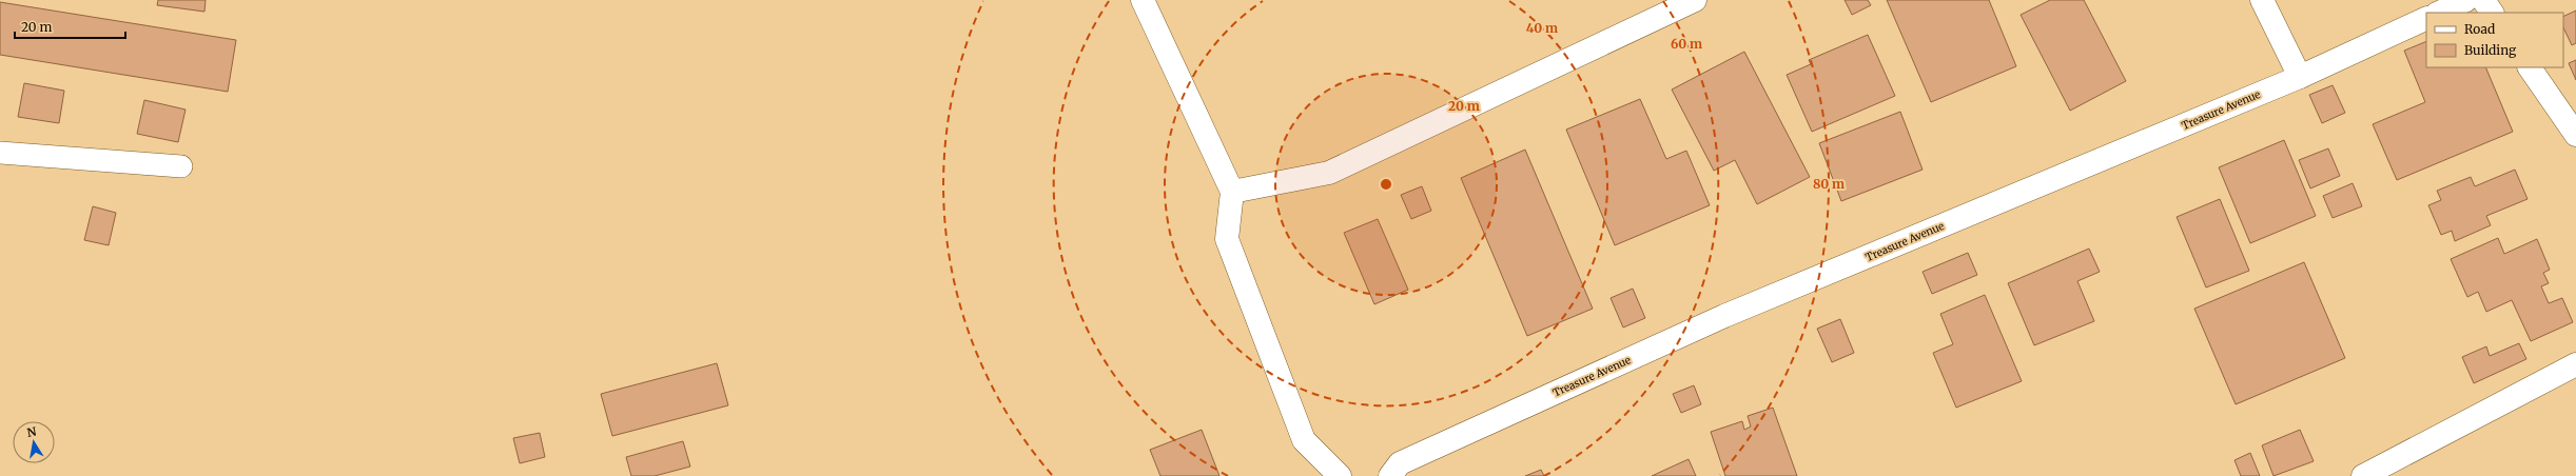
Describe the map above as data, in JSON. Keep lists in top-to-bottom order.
{
  "streets": {
    "street": ["Treasure Avenue"]
  },
  "legend": ["Road", "Building"],
  "scale_bar": "20 m",
  "north": "top",
  "rings": [
    "40 m",
    "60 m",
    "20 m",
    "80 m"
  ]
}
